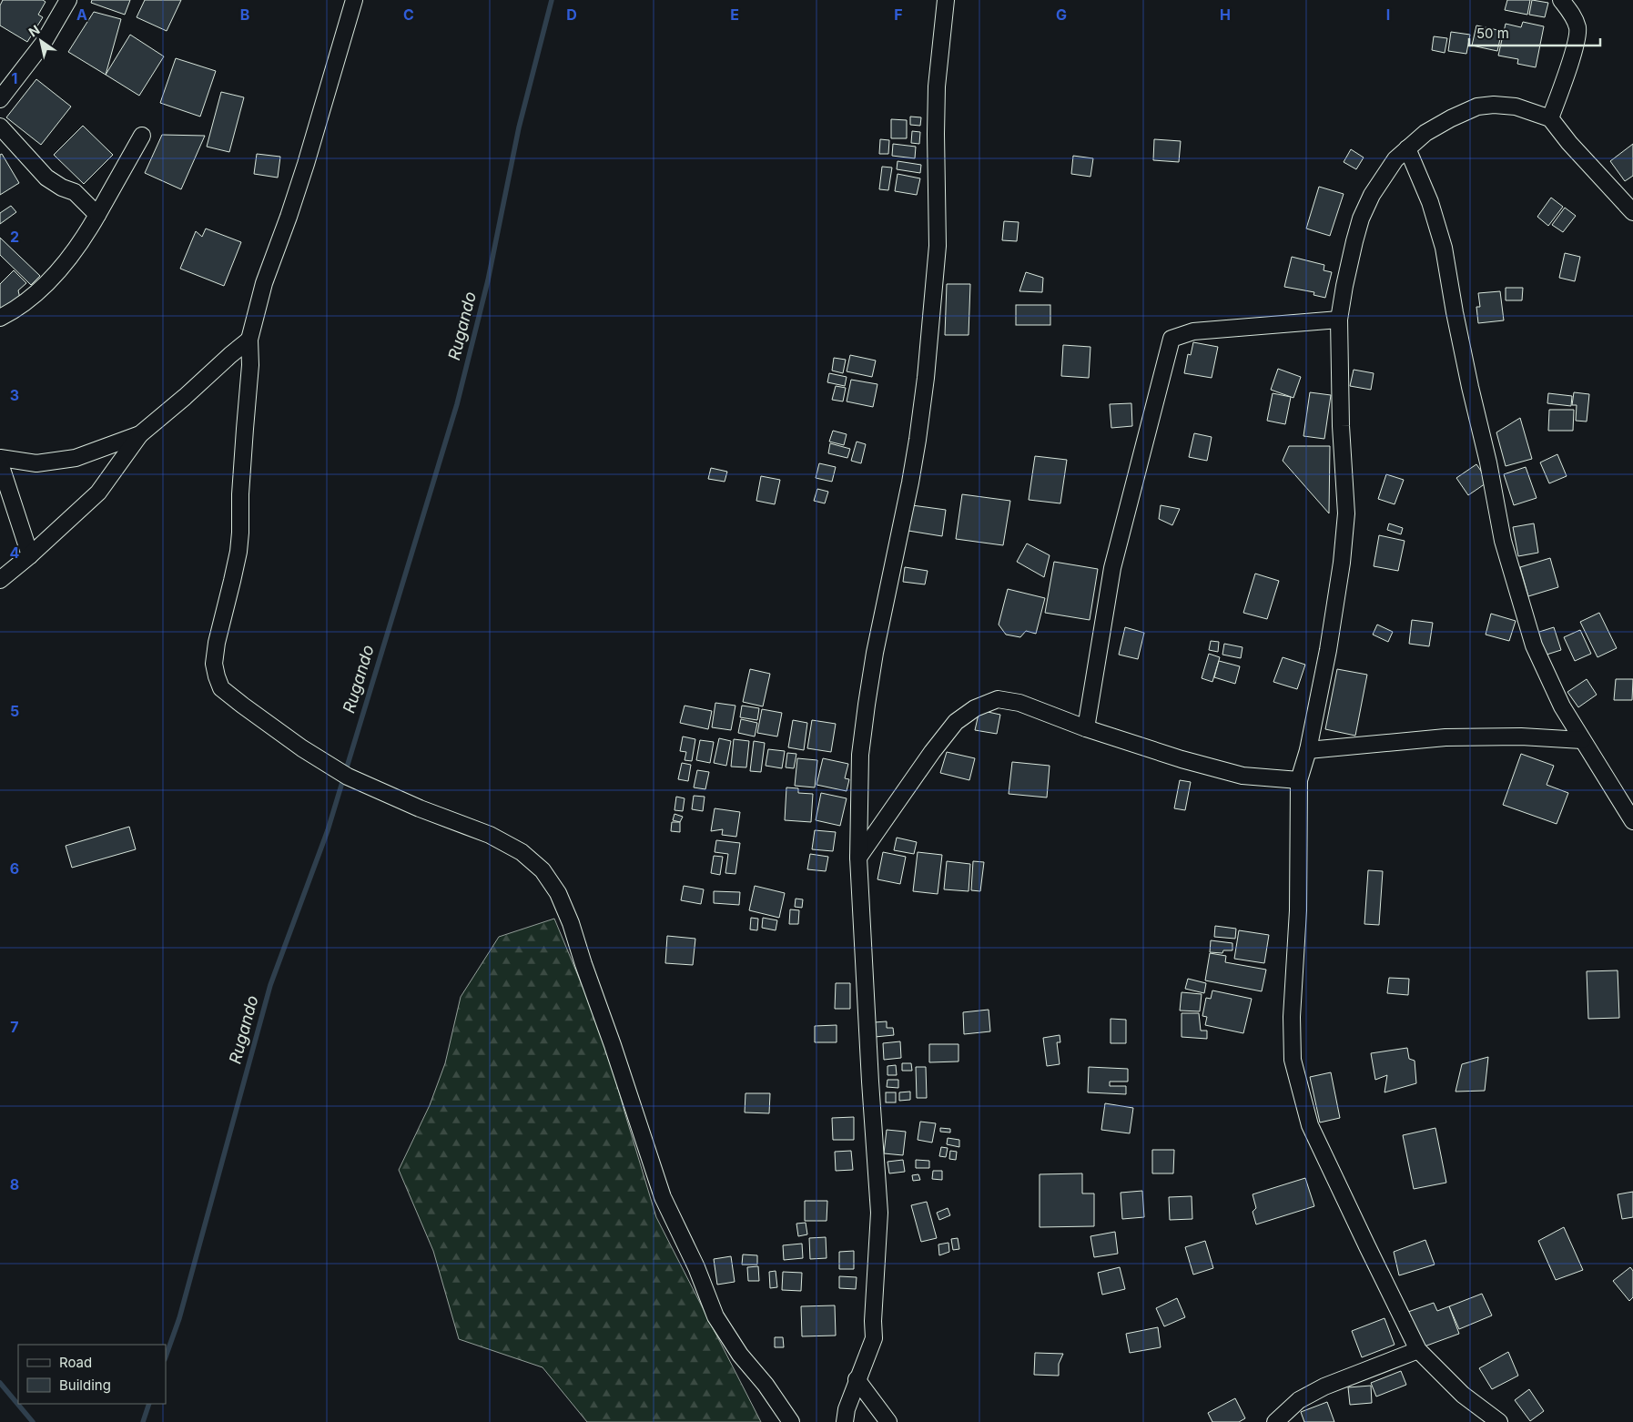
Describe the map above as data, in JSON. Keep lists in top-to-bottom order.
{
  "water": ["Rugando"],
  "legend": ["Road", "Building"],
  "scale_bar": "50 m",
  "north": "top left",
  "grid": {
    "columns": [
      "A",
      "B",
      "C",
      "D",
      "E",
      "F",
      "G",
      "H",
      "I"
    ],
    "rows": [
      "1",
      "2",
      "3",
      "4",
      "5",
      "6",
      "7",
      "8"
    ]
  }
}
